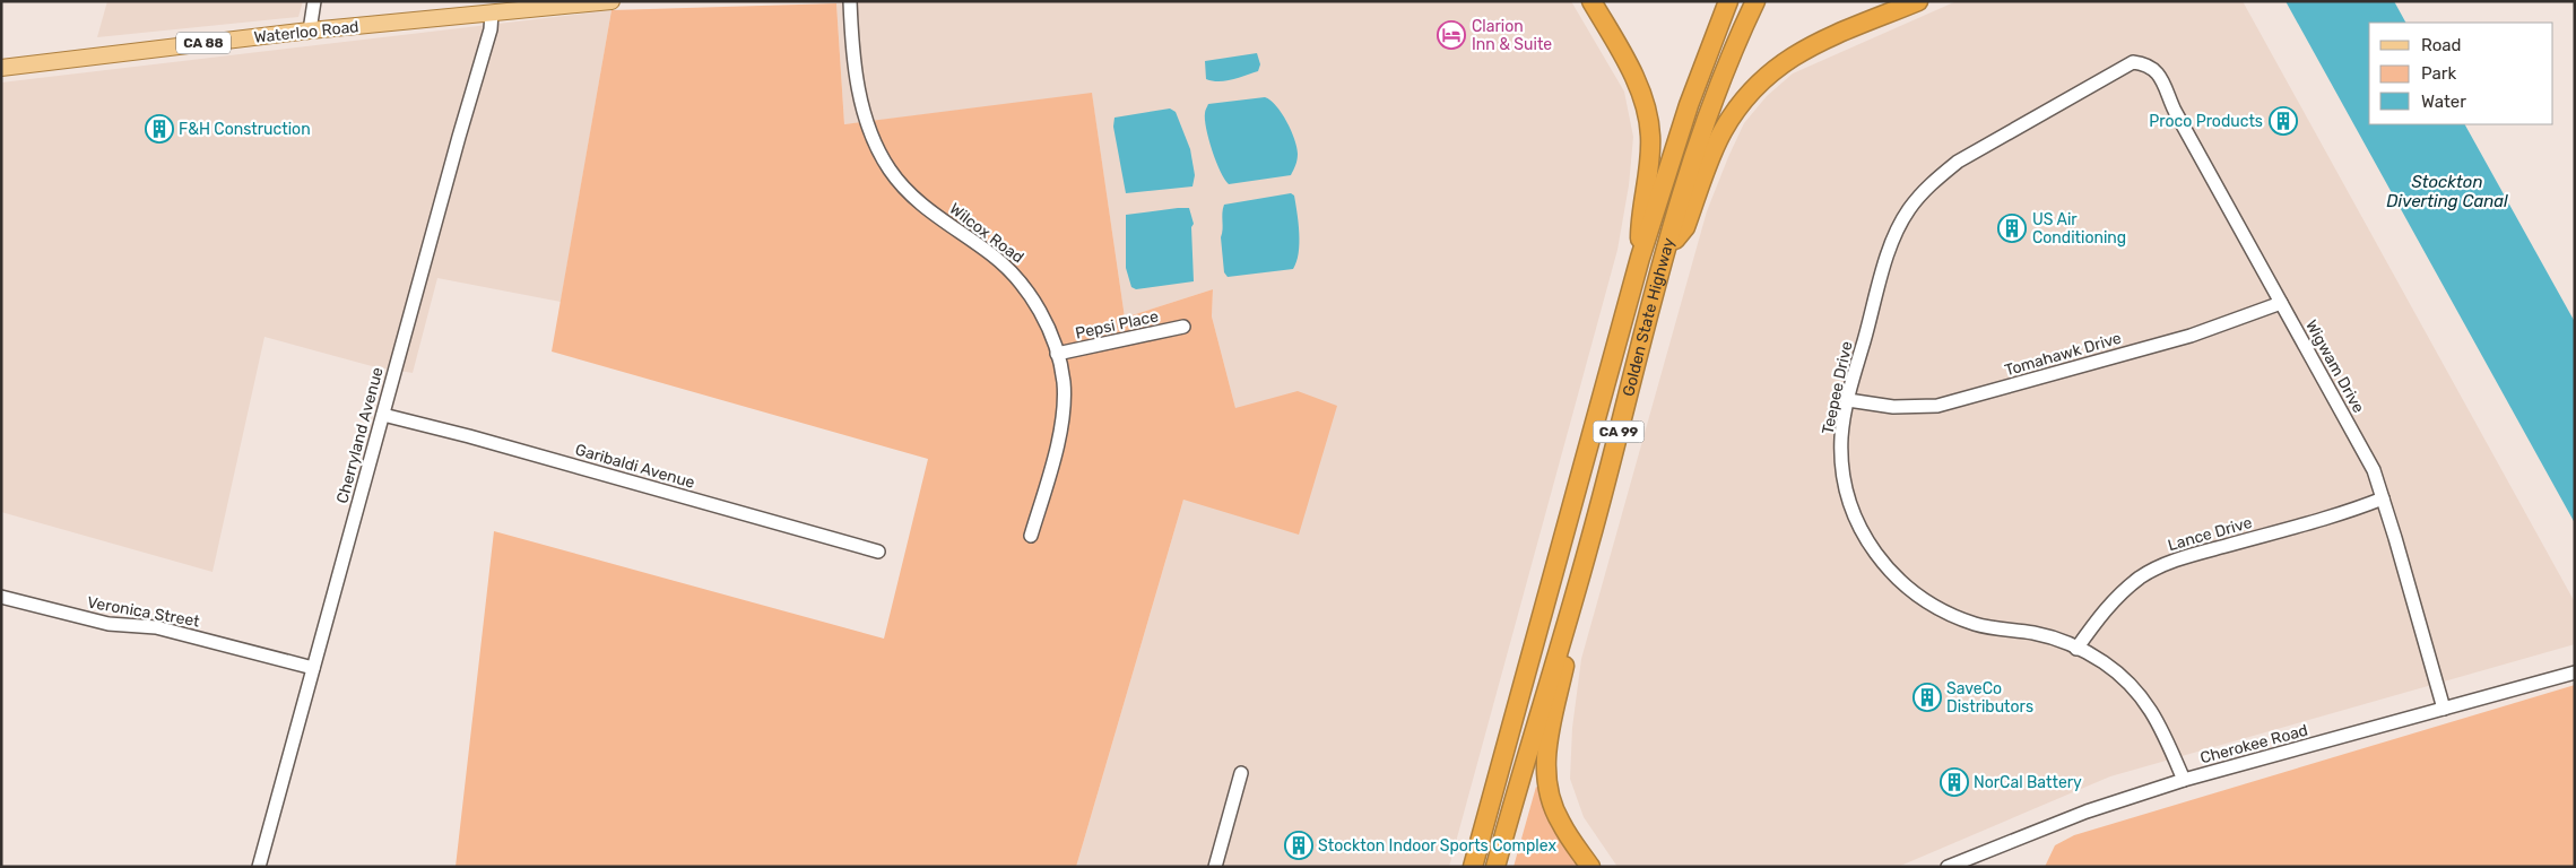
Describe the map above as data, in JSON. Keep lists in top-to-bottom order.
{
  "streets": {
    "highway": ["Golden State Highway", "CA 99"],
    "main road": ["Waterloo Road", "CA 88"],
    "street": [
      "Wilcox Road",
      "Pepsi Place",
      "Tomahawk Drive",
      "Wigwam Drive",
      "Teepee Drive",
      "Cherryland Avenue",
      "Garibaldi Avenue",
      "Lance Drive",
      "Veronica Street",
      "Cherokee Road"
    ]
  },
  "crossings": [
    ["Waterloo Road", "Cherryland Avenue"],
    ["Wilcox Road", "Pepsi Place"],
    ["Tomahawk Drive", "Wigwam Drive"],
    ["Tomahawk Drive", "Teepee Drive"],
    ["Wigwam Drive", "Teepee Drive"],
    ["Wigwam Drive", "Lance Drive"],
    ["Wigwam Drive", "Cherokee Road"],
    ["Teepee Drive", "Lance Drive"],
    ["Teepee Drive", "Cherokee Road"],
    ["Cherryland Avenue", "Garibaldi Avenue"],
    ["Cherryland Avenue", "Veronica Street"]
  ],
  "water": ["Stockton Diverting Canal"],
  "places": {
    "hotel": ["Clarion Inn & Suite"],
    "building": [
      "Proco Products",
      "F&H Construction",
      "US Air Conditioning",
      "SaveCo Distributors",
      "NorCal Battery",
      "Stockton Indoor Sports Complex"
    ]
  },
  "legend": ["Road", "Park", "Water"]
}
